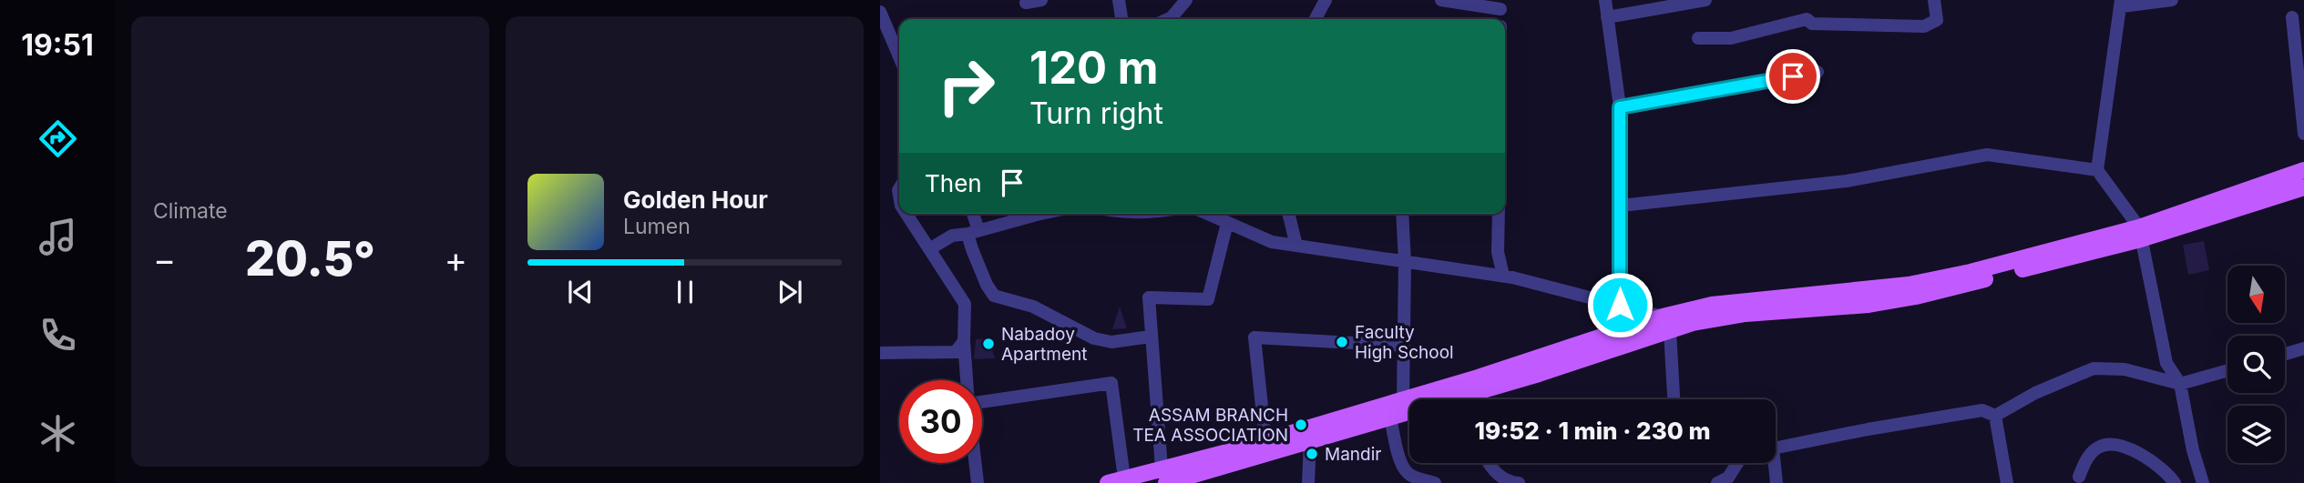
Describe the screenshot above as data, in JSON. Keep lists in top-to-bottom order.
{
  "places": [
    "Faculty High School",
    "Nabadoy Apartment",
    "ASSAM BRANCH TEA ASSOCIATION",
    "Mandir"
  ],
  "north": "bottom",
  "page": {
    "tabs": "19:51",
    "tile": "Climate",
    "turn": ["120 m", "Turn right"],
    "then": "Then",
    "song": ["Golden Hour", "Lumen"],
    "heat": ["−", "20.5°", "+"],
    "limit": "30",
    "trip": "19:52 · 1 min · 230 m"
  }
}
